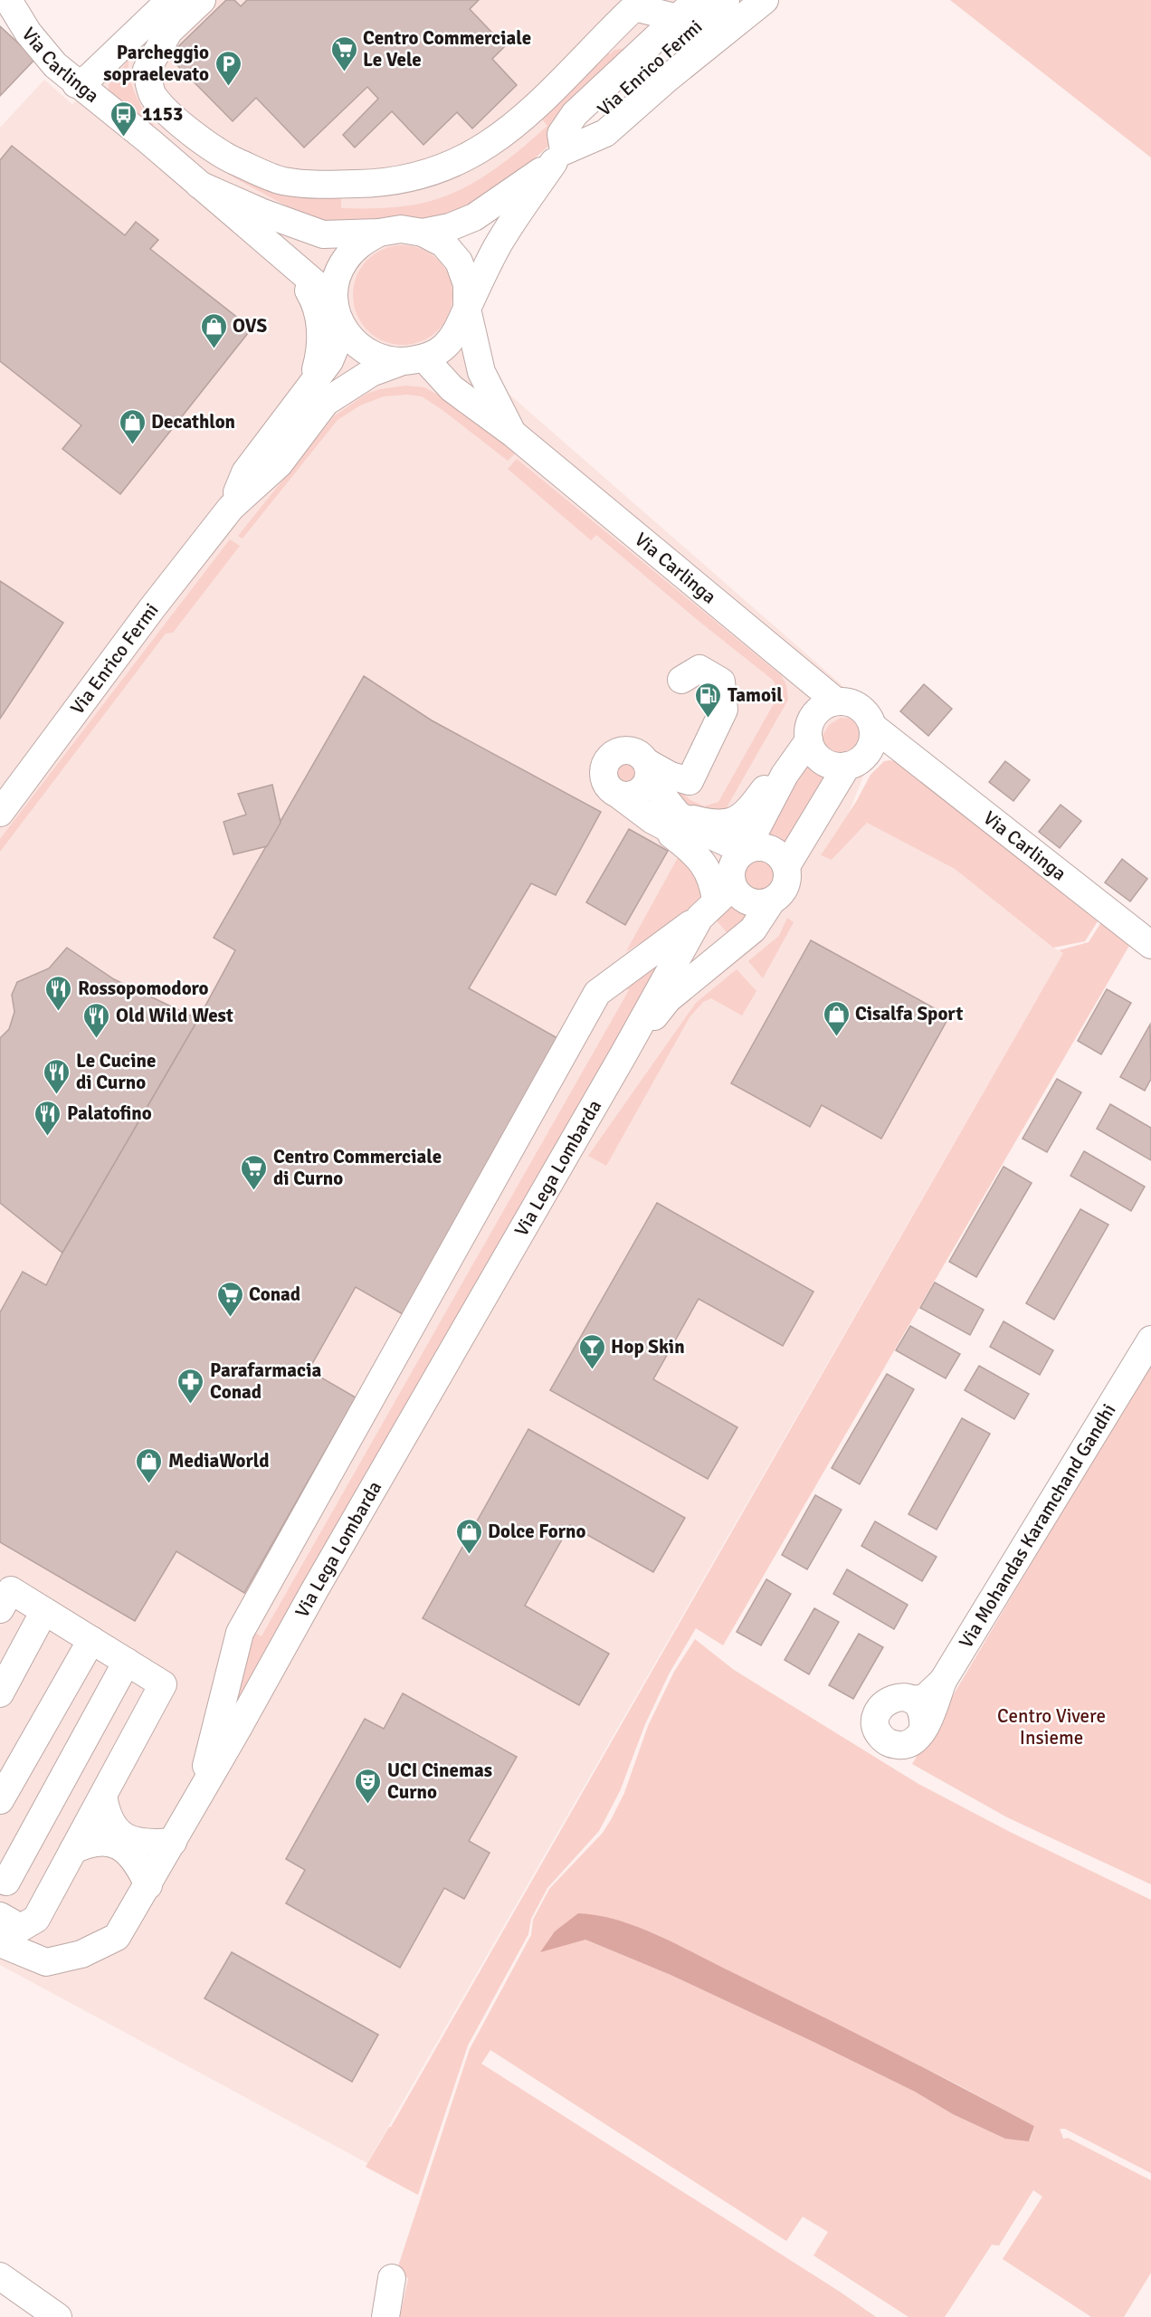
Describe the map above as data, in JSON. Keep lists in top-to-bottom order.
{
  "streets": {
    "street": [
      "Via Carlinga",
      "Via Enrico Fermi",
      "Via Lega Lombarda",
      "Via Mohandas Karamchand Gandhi"
    ]
  },
  "crossings": [
    ["Via Carlinga", "Via Enrico Fermi"],
    ["Via Carlinga", "Via Lega Lombarda"]
  ],
  "parks": ["Centro Vivere Insieme"],
  "places": {
    "supermarket": ["Centro Commerciale Le Vele", "Centro Commerciale di Curno", "Conad"],
    "parking": ["Parcheggio sopraelevato"],
    "bus stop": ["1153"],
    "shop": [
      "OVS",
      "Decathlon",
      "Cisalfa Sport",
      "MediaWorld",
      "Dolce Forno"
    ],
    "fuel station": ["Tamoil"],
    "restaurant": [
      "Rossopomodoro",
      "Old Wild West",
      "Le Cucine di Curno",
      "Palatofino"
    ],
    "bar": ["Hop Skin"],
    "pharmacy": ["Parafarmacia Conad"],
    "theatre": ["UCI Cinemas Curno"]
  }
}
